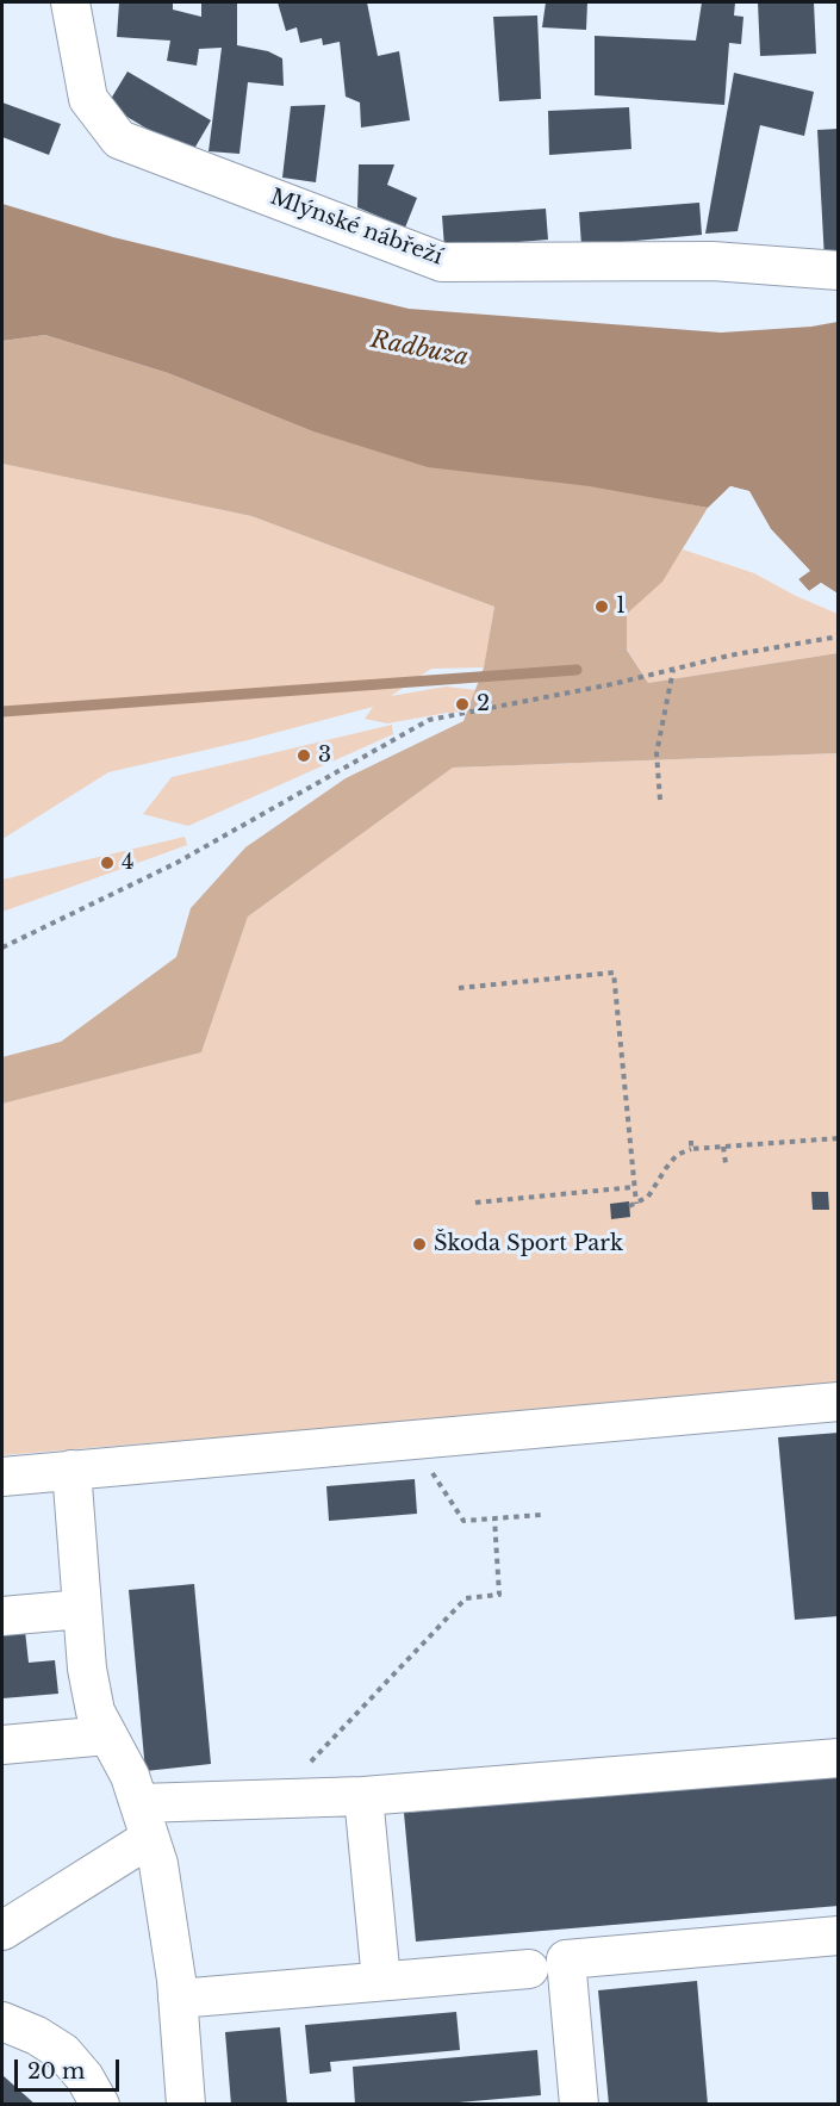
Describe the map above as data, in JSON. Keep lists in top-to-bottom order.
{
  "streets": {
    "street": ["Mlýnské nábřeží"]
  },
  "water": ["Radbuza"],
  "places": [
    "1",
    "2",
    "3",
    "4",
    "Škoda Sport Park"
  ],
  "scale_bar": "20 m"
}
